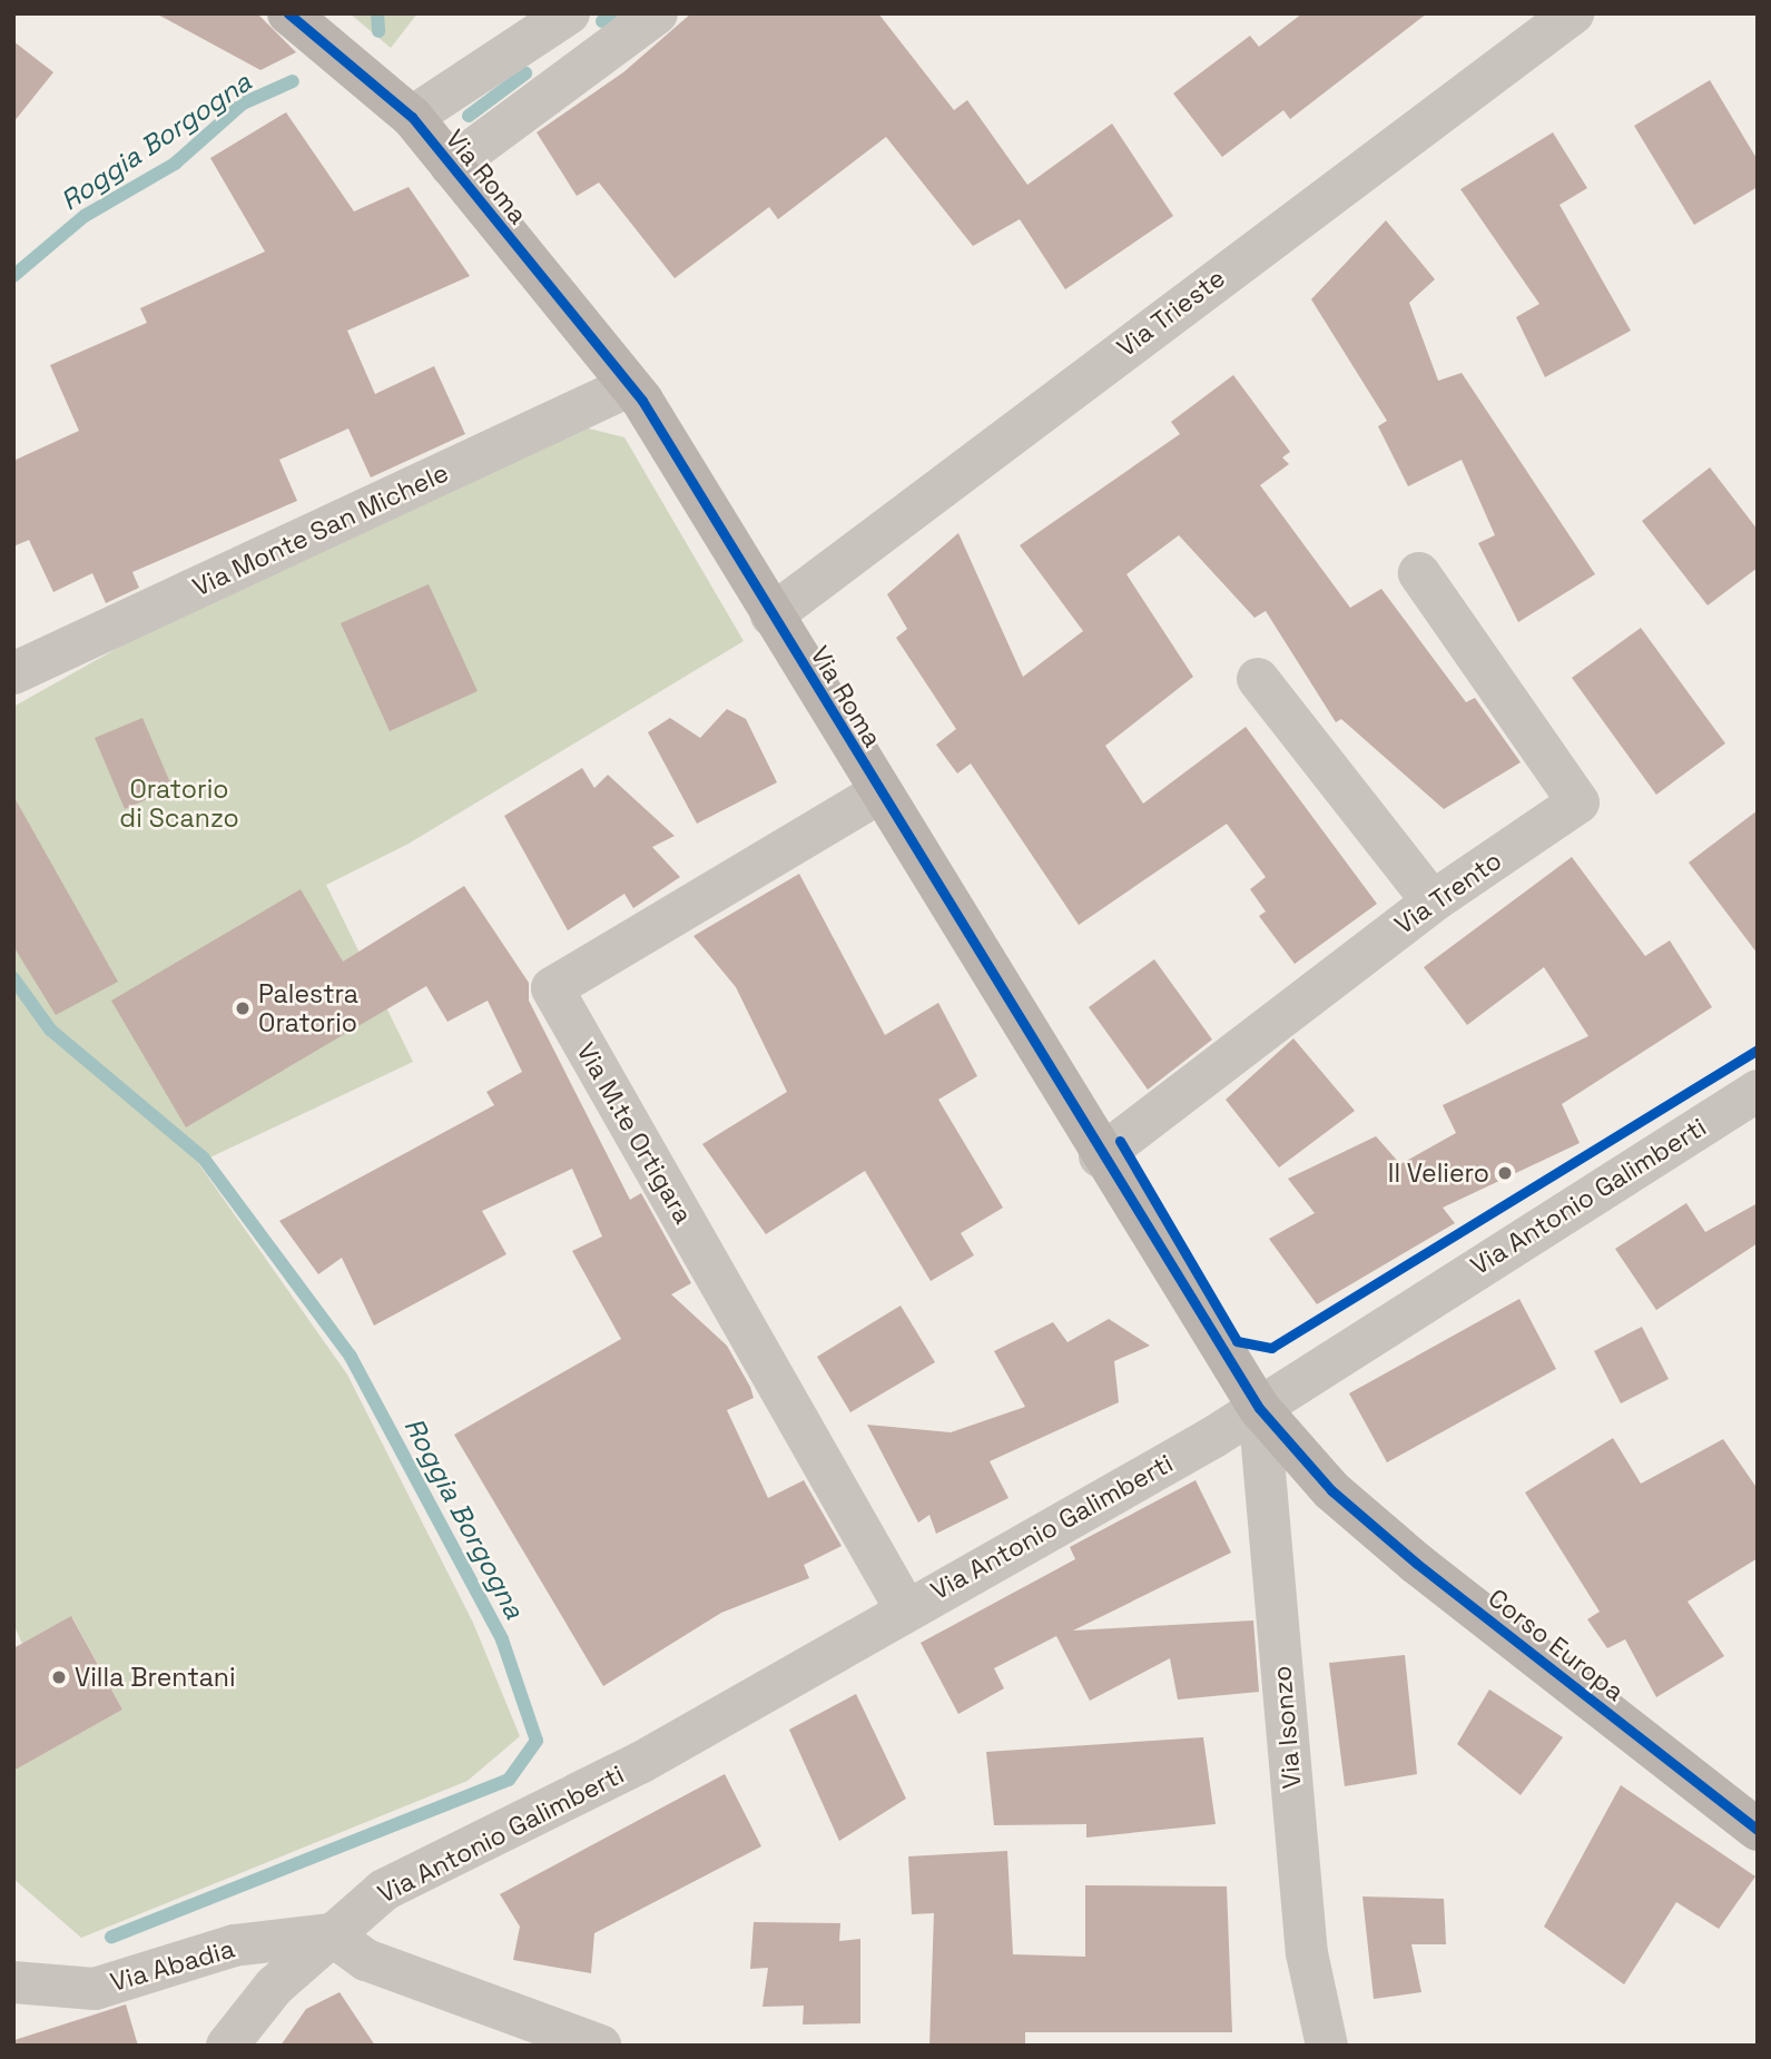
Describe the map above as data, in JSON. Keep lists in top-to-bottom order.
{
  "streets": {
    "street": [
      "Via Roma",
      "Via Trieste",
      "Via Monte San Michele",
      "Via Trento",
      "Via M.te Ortigara",
      "Via Antonio Galimberti",
      "Corso Europa",
      "Via Isonzo",
      "Via Abadia"
    ]
  },
  "crossings": [
    ["Via Roma", "Via Trieste"],
    ["Via Roma", "Via Monte San Michele"],
    ["Via Roma", "Via Trento"],
    ["Via Roma", "Via M.te Ortigara"],
    ["Via Roma", "Via Antonio Galimberti"],
    ["Via Roma", "Corso Europa"],
    ["Via Roma", "Via Isonzo"],
    ["Via M.te Ortigara", "Via Antonio Galimberti"],
    ["Via Antonio Galimberti", "Via Isonzo"],
    ["Via Antonio Galimberti", "Via Abadia"]
  ],
  "water": ["Roggia Borgogna"],
  "parks": ["Oratorio di Scanzo"],
  "places": ["Palestra Oratorio", "Il Veliero", "Villa Brentani"]
}
